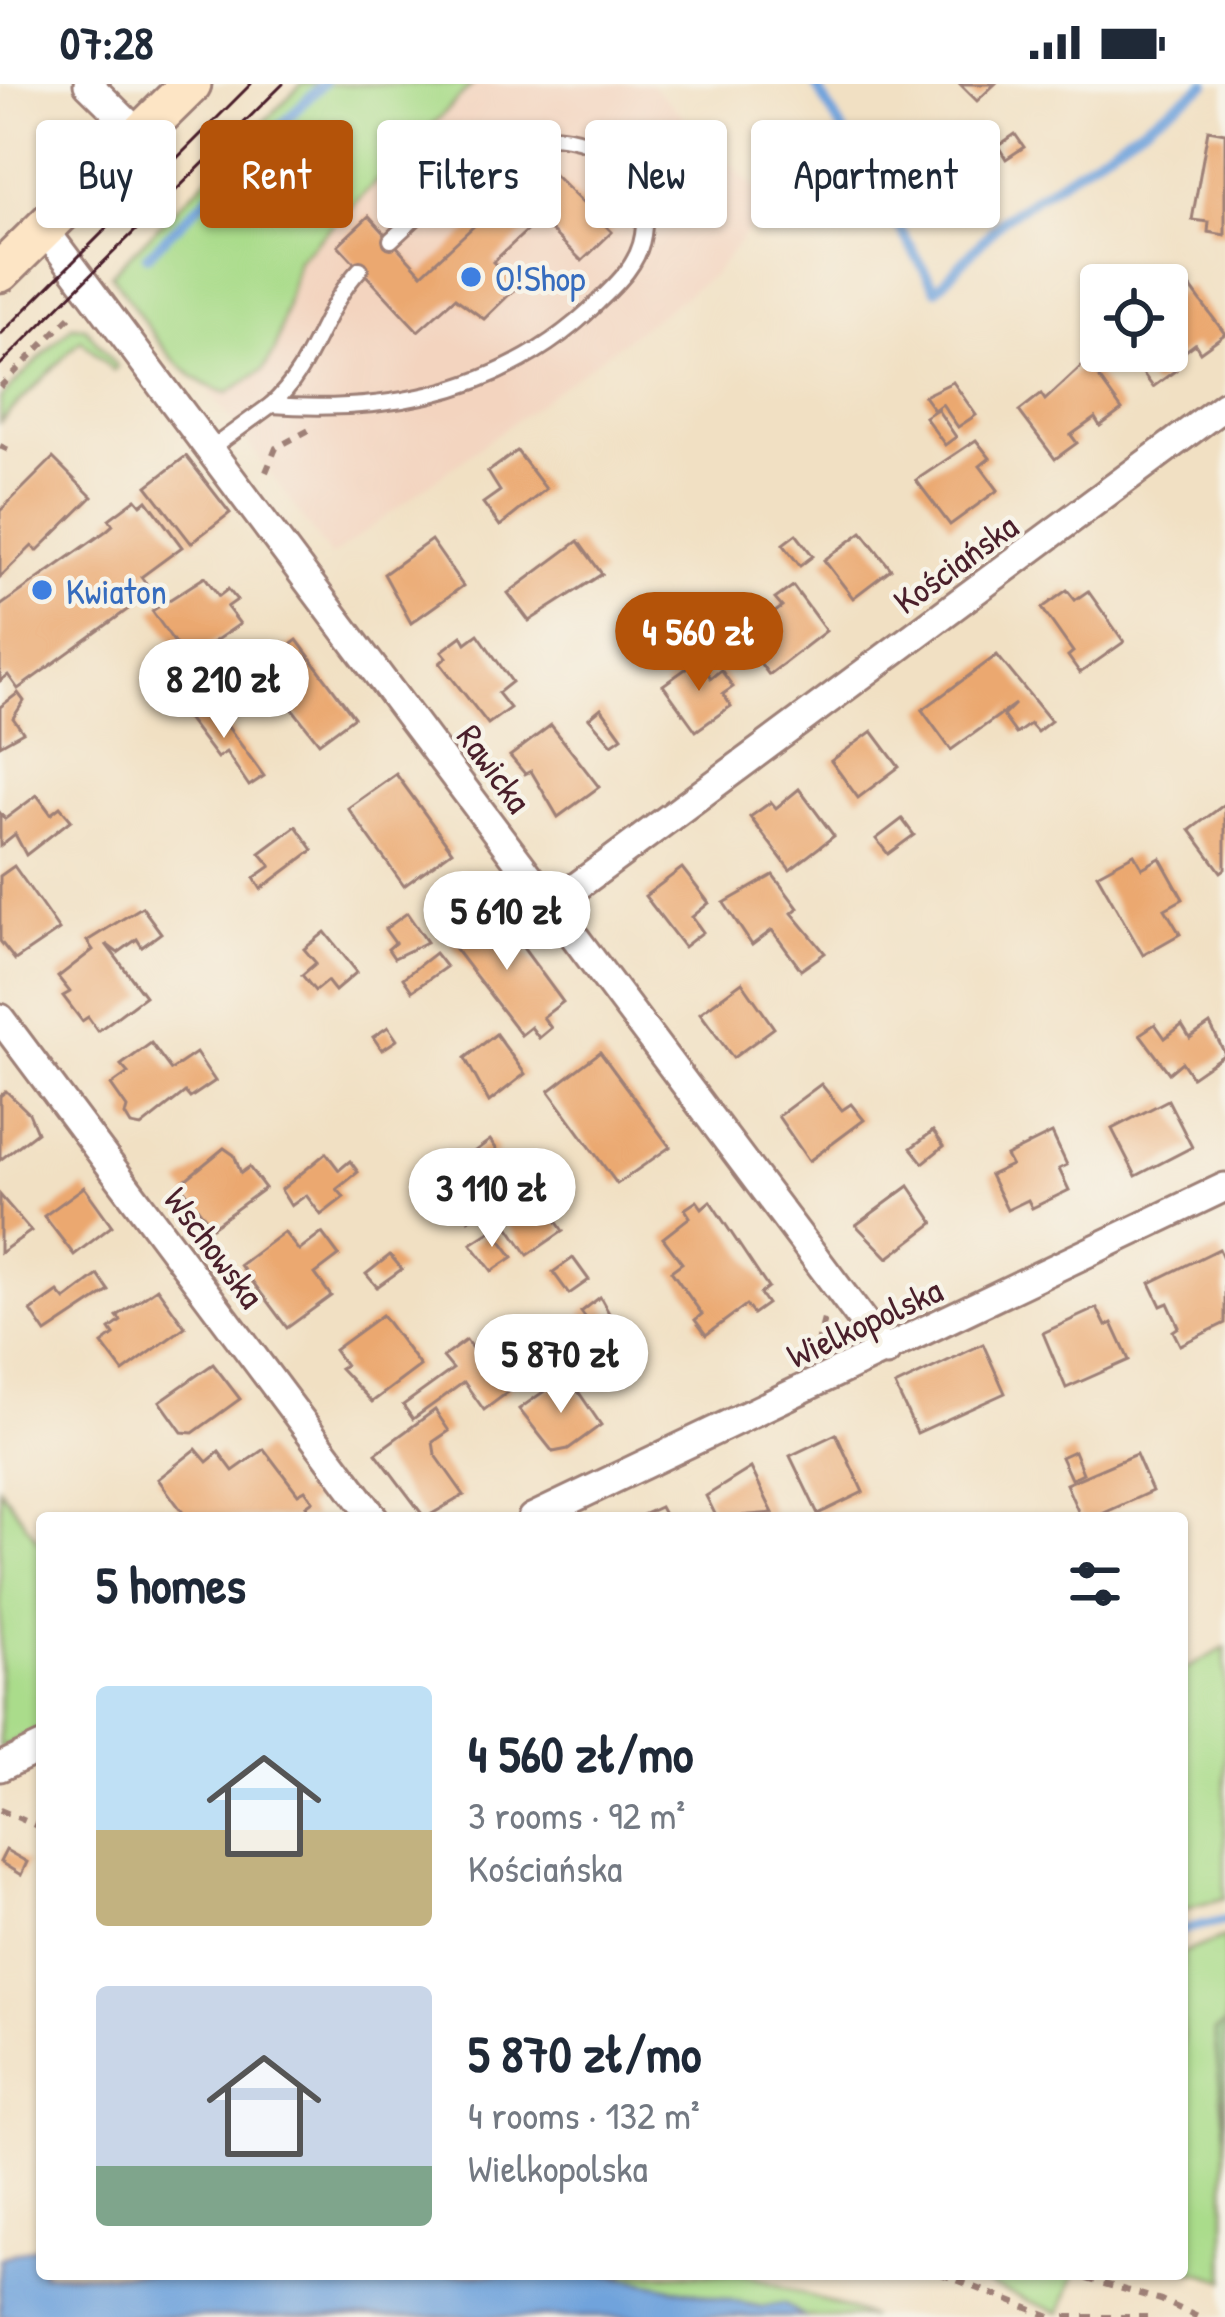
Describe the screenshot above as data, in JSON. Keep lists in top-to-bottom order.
{
  "streets": {
    "street": [
      "Kościańska",
      "Rawicka",
      "Wschowska",
      "Wielkopolska"
    ]
  },
  "crossings": [
    ["Kościańska", "Rawicka"],
    ["Rawicka", "Wielkopolska"]
  ],
  "places": ["O!Shop", "Kwiaton"],
  "page": {
    "status": "07:28",
    "chip": [
      "Buy",
      "Rent",
      "Filters",
      "New",
      "Apartment"
    ],
    "price": [
      "4 560 zł",
      "8 210 zł",
      "5 610 zł",
      "3 110 zł",
      "5 870 zł"
    ],
    "heading": "5 homes",
    "list": [
      {
        "name": "4 560 zł/mo",
        "note": "3 rooms · 92 m² · Kościańska"
      },
      {
        "name": "5 870 zł/mo",
        "note": "4 rooms · 132 m² · Wielkopolska"
      }
    ]
  }
}
